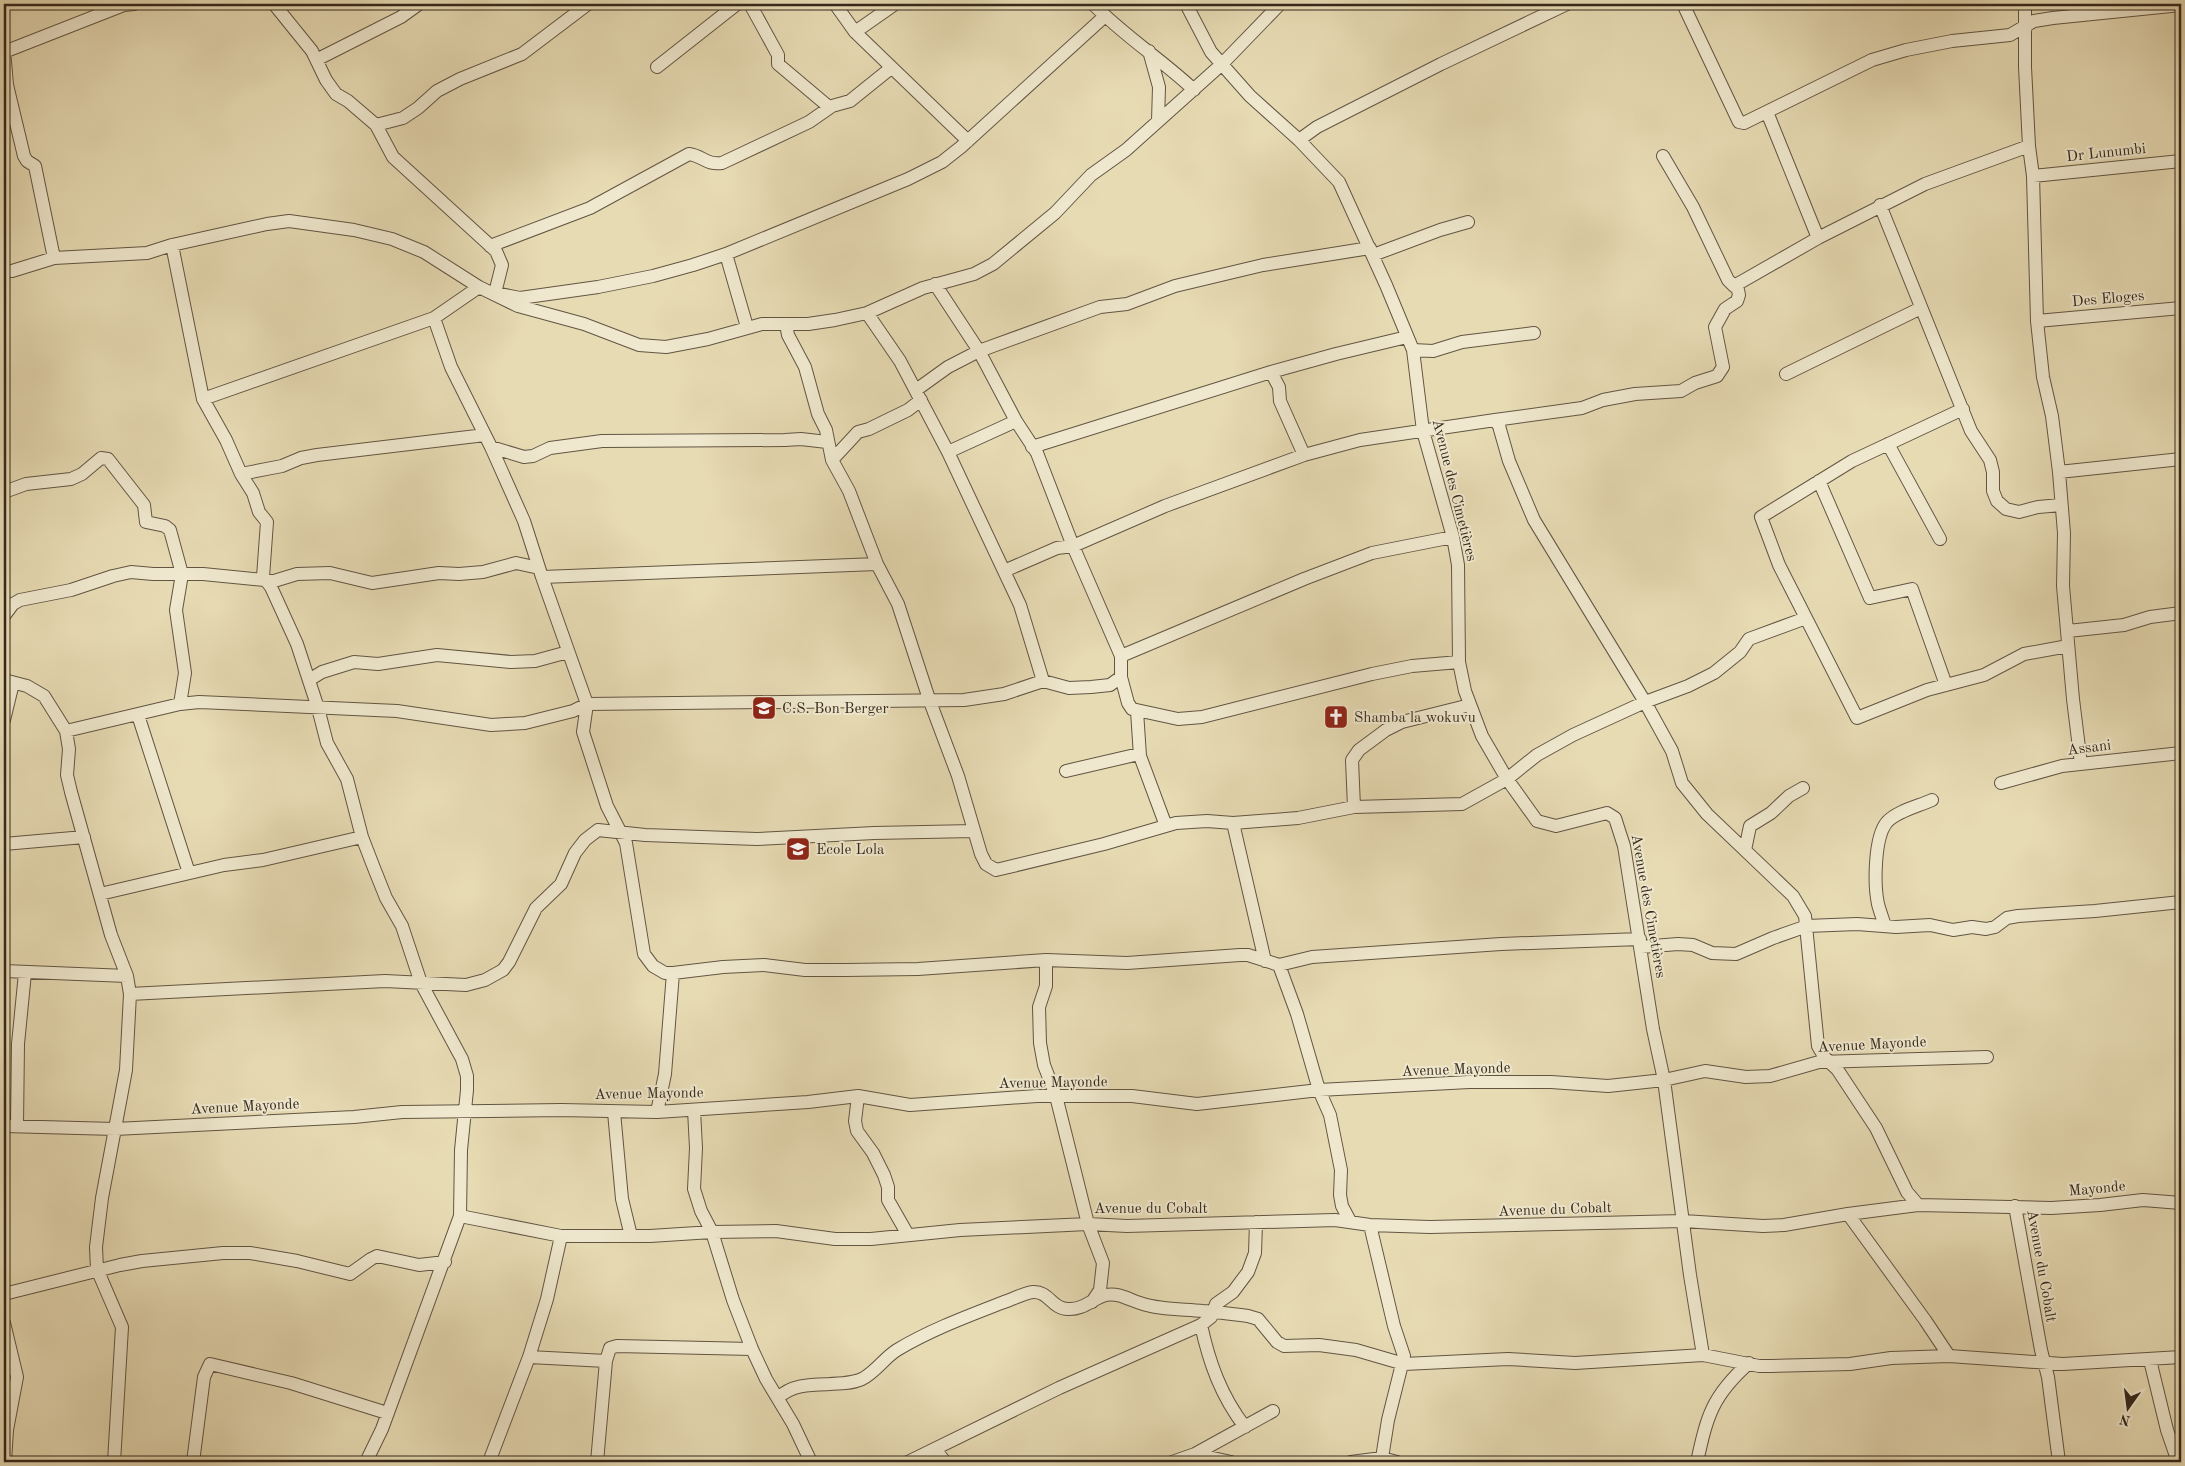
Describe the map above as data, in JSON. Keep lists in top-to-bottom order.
{
  "streets": {
    "street": [
      "Dr Lunumbi",
      "Des Eloges",
      "Avenue des Cimetières",
      "Assani",
      "Avenue Mayonde",
      "Mayonde",
      "Avenue du Cobalt"
    ]
  },
  "crossings": [
    ["Avenue des Cimetières", "Avenue Mayonde"],
    ["Avenue des Cimetières", "Avenue du Cobalt"],
    ["Mayonde", "Avenue du Cobalt"]
  ],
  "places": {
    "school or university": ["C.S. Bon Berger", "Ecole Lola"],
    "church": ["Shamba la wokuvu"]
  },
  "north": "bottom"
}
